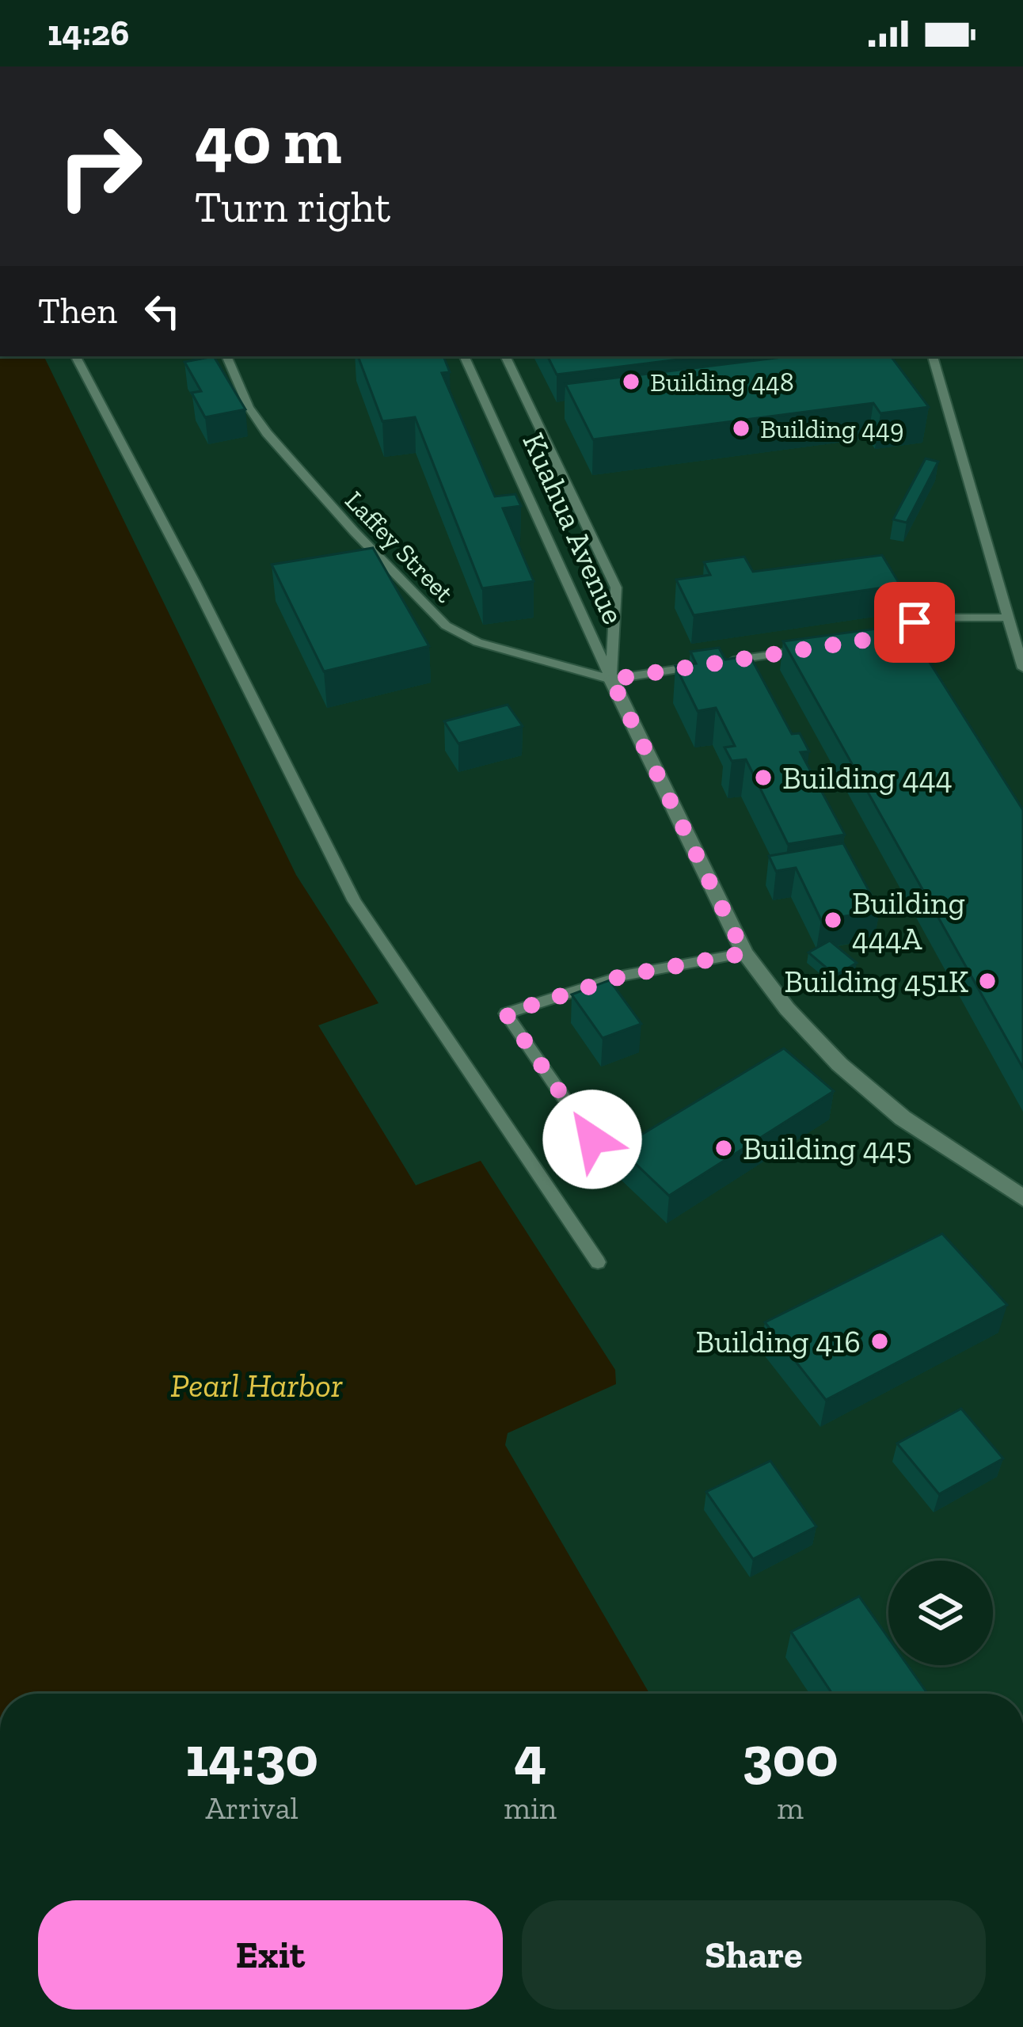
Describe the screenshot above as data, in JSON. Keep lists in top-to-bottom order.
{
  "streets": {
    "street": ["Kuahua Avenue"],
    "lane": ["Laffey Street"]
  },
  "crossings": [
    ["Kuahua Avenue", "Laffey Street"]
  ],
  "water": ["Pearl Harbor"],
  "places": [
    "Building 448",
    "Building 449",
    "Building 444",
    "Building 444A",
    "Building 451K",
    "Building 445",
    "Building 416"
  ],
  "page": {
    "status": "14:26",
    "turn": ["40 m", "Turn right"],
    "then": "Then",
    "eta": [
      "14:30",
      "Arrival",
      "4",
      "min",
      "300",
      "m"
    ],
    "buttons": ["Exit", "Share"]
  }
}
